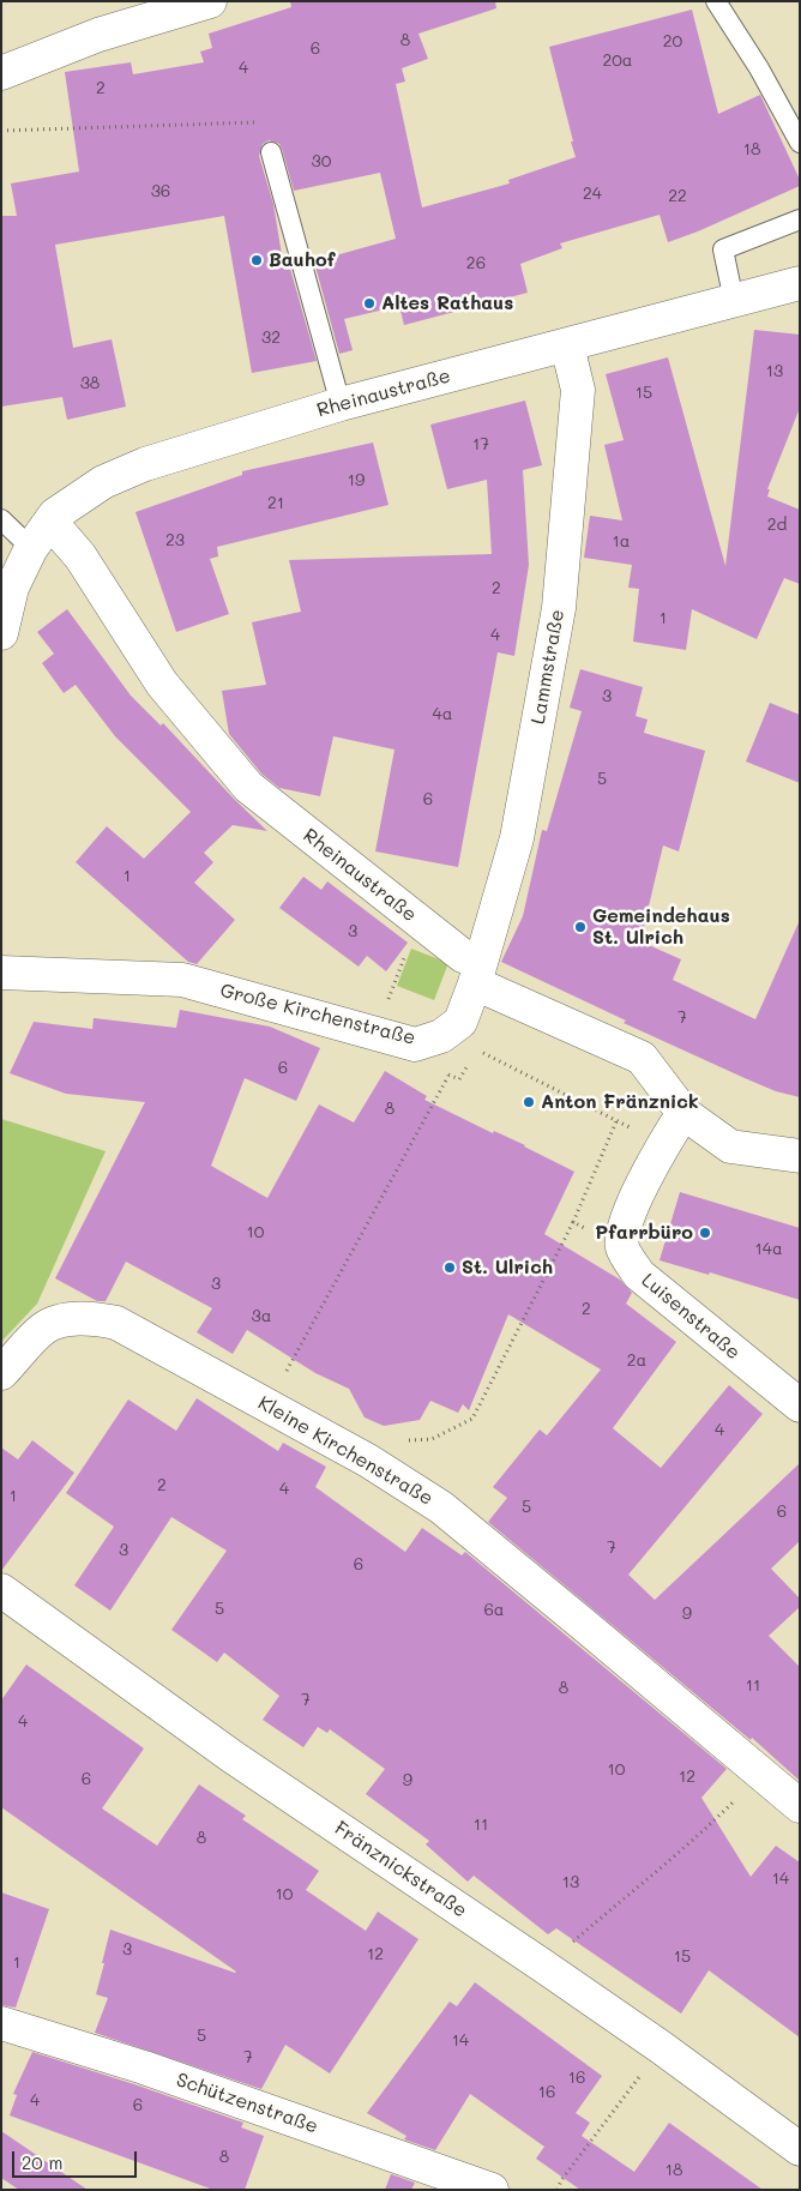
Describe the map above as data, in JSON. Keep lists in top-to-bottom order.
{
  "streets": {
    "street": [
      "Rheinaustraße",
      "Lammstraße",
      "Große Kirchenstraße",
      "Luisenstraße",
      "Kleine Kirchenstraße",
      "Fränznickstraße",
      "Schützenstraße"
    ]
  },
  "crossings": [
    ["Rheinaustraße", "Lammstraße"]
  ],
  "places": [
    "Bauhof",
    "Altes Rathaus",
    "Gemeindehaus St. Ulrich",
    "Anton Fränznick",
    "Pfarrbüro",
    "St. Ulrich"
  ],
  "house_numbers": [
    "8",
    "20",
    "6",
    "20a",
    "4",
    "2",
    "18",
    "30",
    "36",
    "24",
    "22",
    "26",
    "32",
    "13",
    "38",
    "15",
    "17",
    "19",
    "21",
    "2d",
    "23",
    "1a",
    "2",
    "1",
    "4",
    "3",
    "4a",
    "5",
    "6",
    "1",
    "3",
    "7",
    "6",
    "8",
    "10",
    "14a",
    "3",
    "2",
    "3a",
    "2a",
    "4",
    "2",
    "4",
    "1",
    "5",
    "6",
    "7",
    "3",
    "6",
    "5",
    "6a",
    "9",
    "11",
    "8",
    "7",
    "4",
    "10",
    "12",
    "6",
    "9",
    "11",
    "8",
    "14",
    "13",
    "10",
    "3",
    "12",
    "15",
    "1",
    "5",
    "14",
    "7",
    "16",
    "16",
    "4",
    "6",
    "8",
    "18"
  ],
  "scale_bar": "20 m"
}
